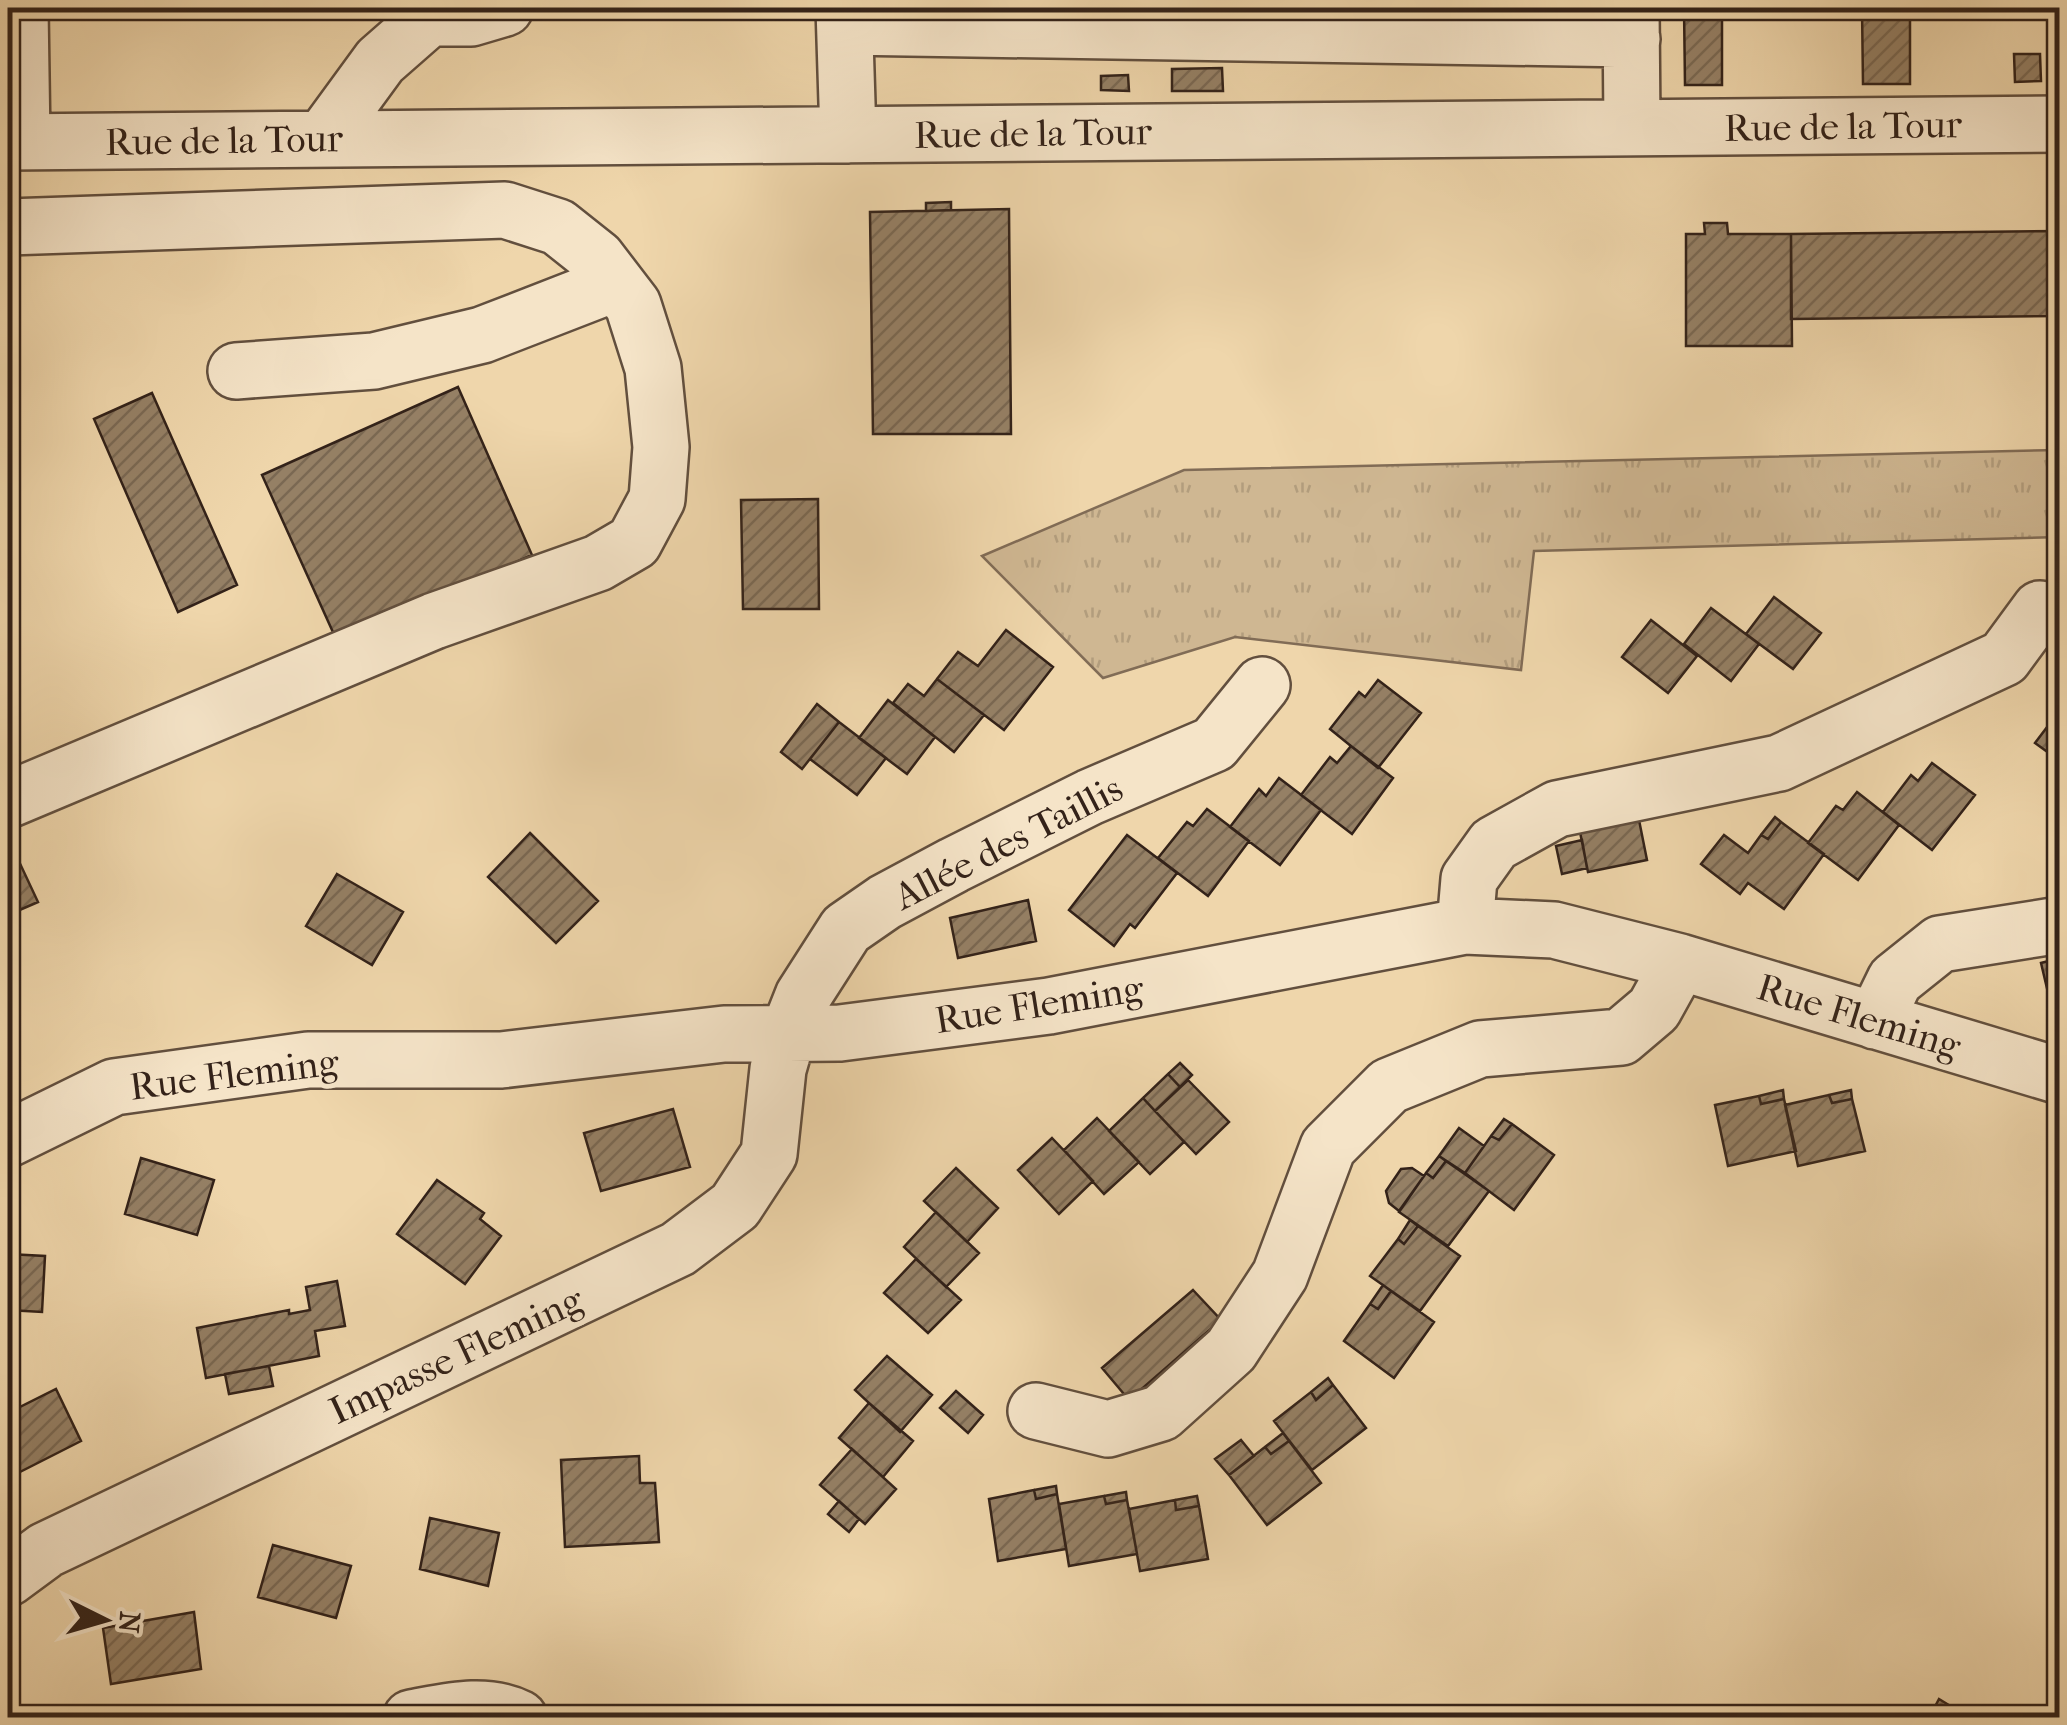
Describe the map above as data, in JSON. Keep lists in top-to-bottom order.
{
  "streets": {
    "street": [
      "Rue de la Tour",
      "Allée des Taillis",
      "Rue Fleming",
      "Impasse Fleming"
    ]
  },
  "crossings": [
    ["Allée des Taillis", "Rue Fleming"],
    ["Allée des Taillis", "Impasse Fleming"],
    ["Rue Fleming", "Impasse Fleming"]
  ],
  "north": "right"
}
